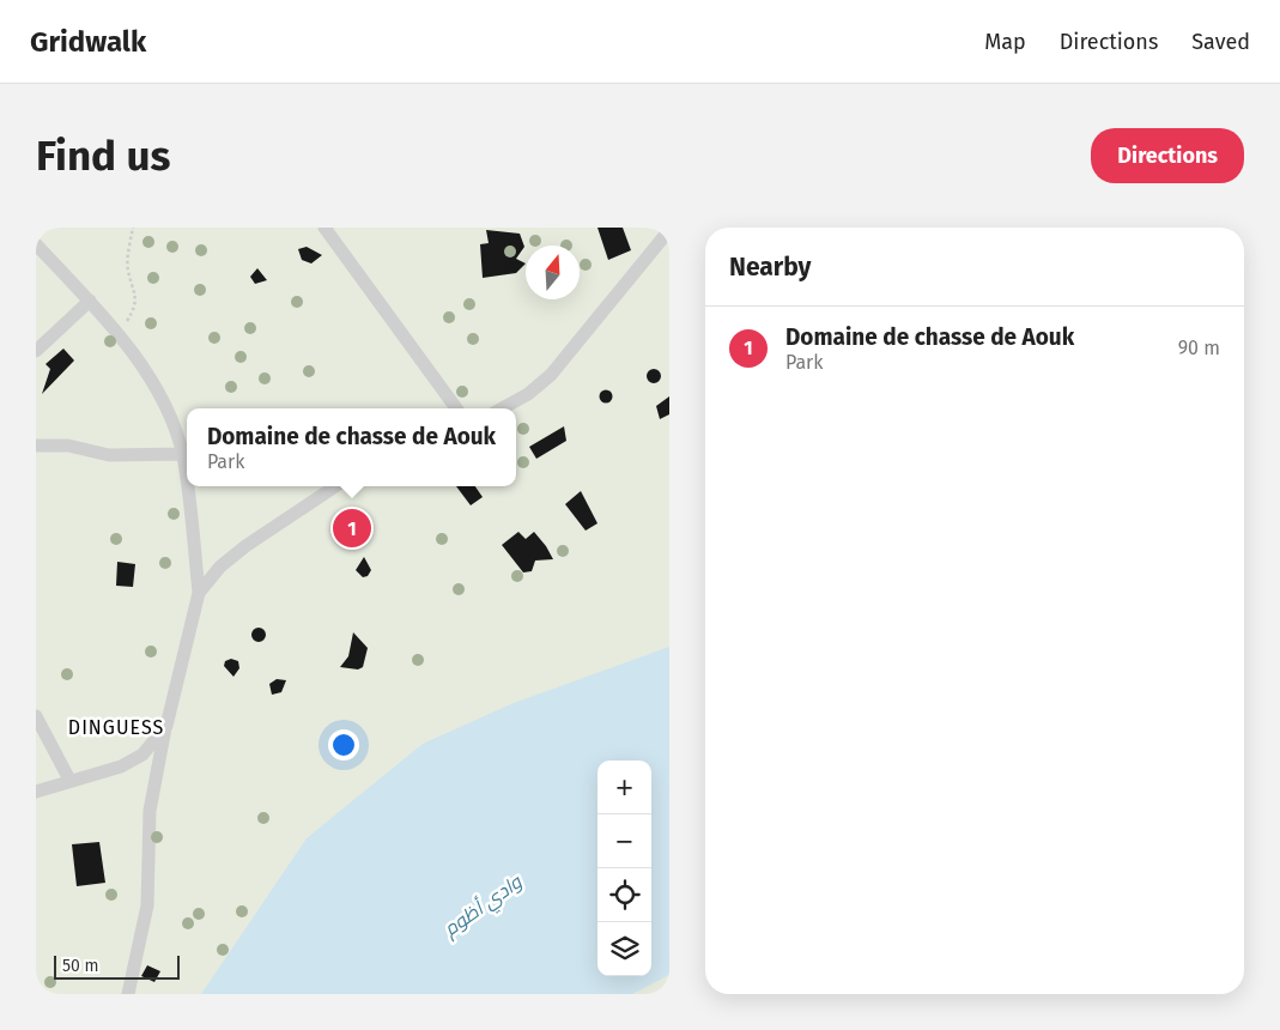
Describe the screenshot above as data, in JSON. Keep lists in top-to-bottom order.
{
  "districts": ["DINGUESS"],
  "water": ["وادي أظوم"],
  "scale_bar": "50 m",
  "north": "top",
  "page": {
    "header": "Gridwalk",
    "nav": ["Map", "Directions", "Saved"],
    "buttons": "Directions",
    "title": "Find us",
    "heading": "Nearby",
    "list": [
      {
        "mark": "1",
        "name": "Domaine de chasse de Aouk",
        "note": "Park",
        "value": "90 m"
      }
    ],
    "popup": ["Domaine de chasse de Aouk", "Park"],
    "pins": "1",
    "map_buttons": ["+", "−"],
    "scale": "50 m"
  }
}
